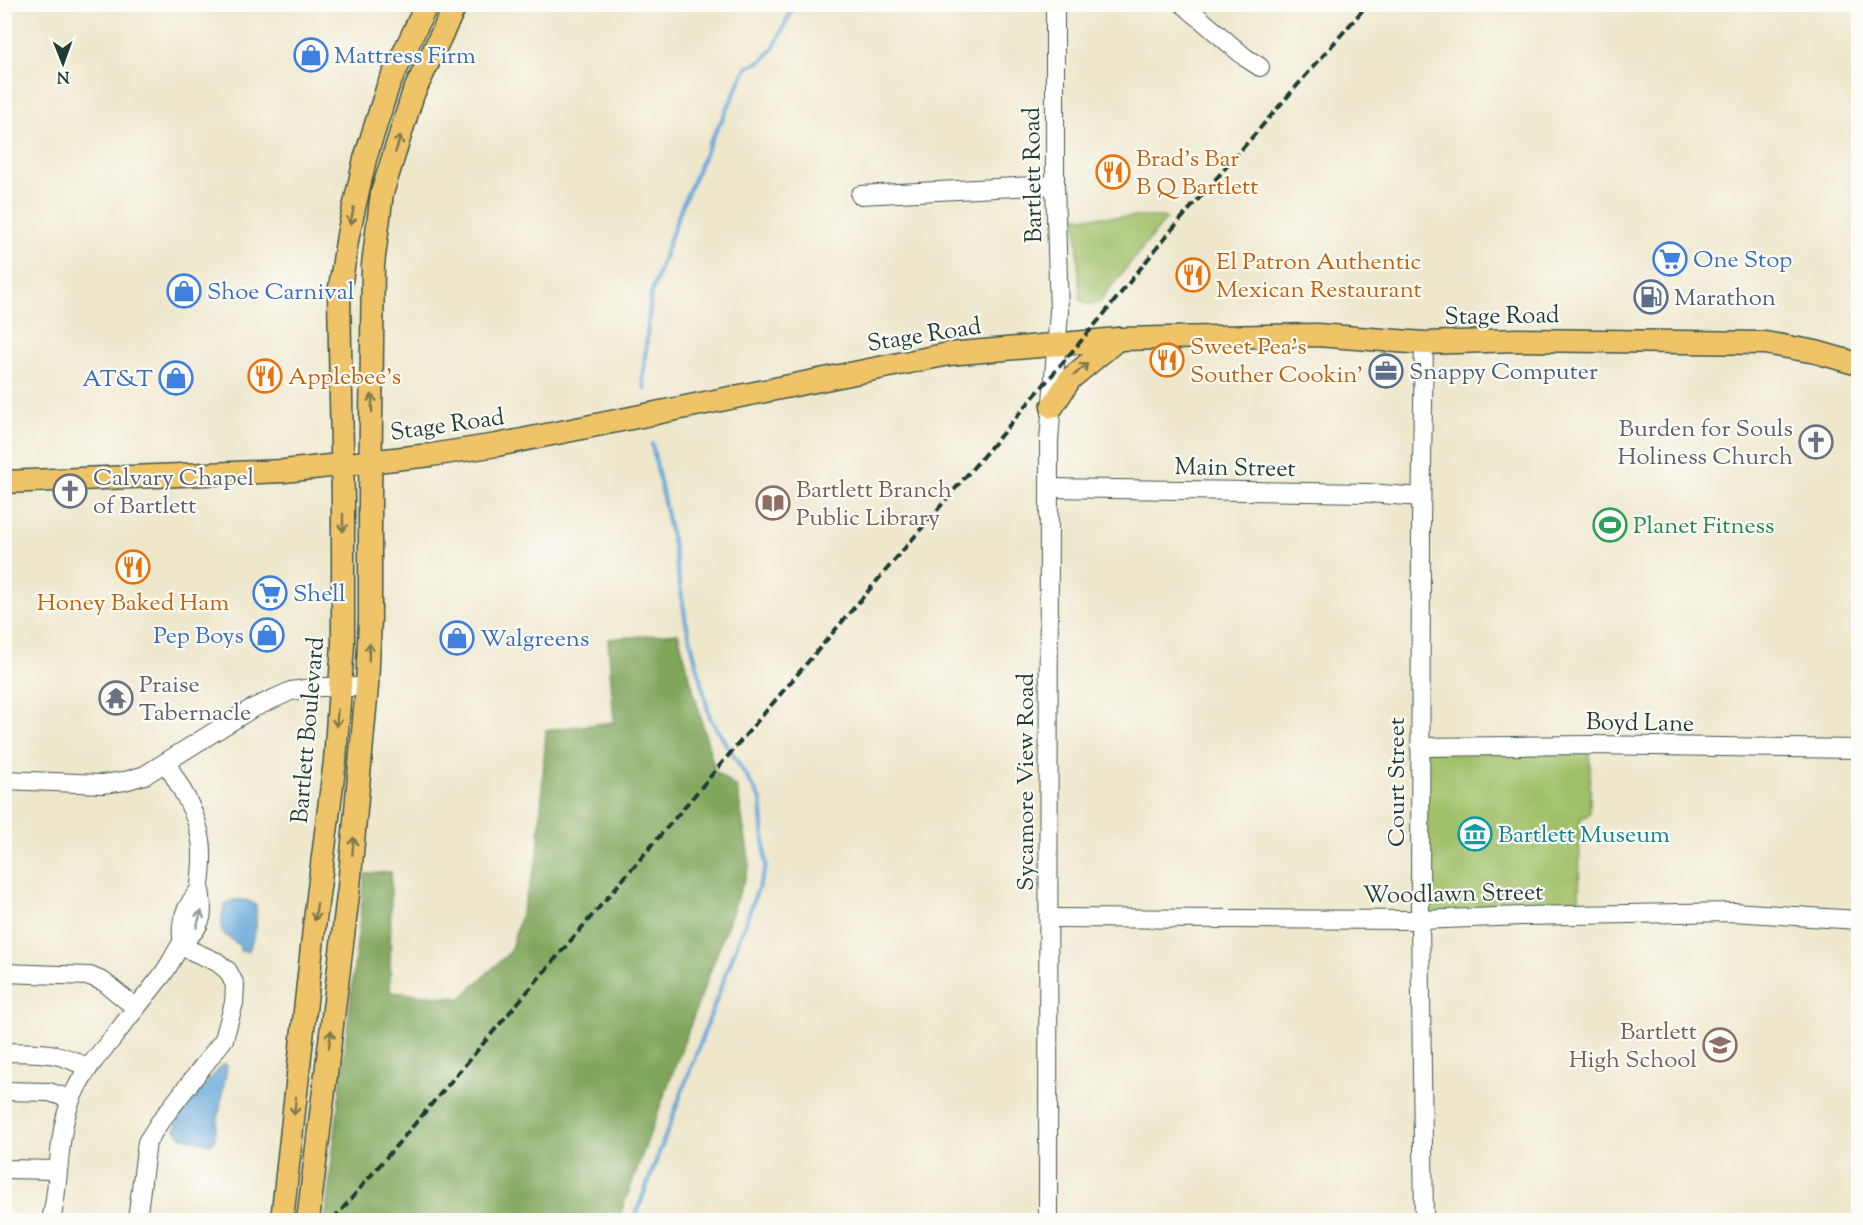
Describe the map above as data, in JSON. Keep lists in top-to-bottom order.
{
  "streets": {
    "main road": ["Stage Road", "Bartlett Boulevard"],
    "street": [
      "Bartlett Road",
      "Main Street",
      "Boyd Lane",
      "Sycamore View Road",
      "Court Street",
      "Woodlawn Street"
    ]
  },
  "crossings": [
    ["Bartlett Road", "Stage Road"],
    ["Bartlett Road", "Sycamore View Road"],
    ["Stage Road", "Bartlett Boulevard"],
    ["Stage Road", "Sycamore View Road"],
    ["Stage Road", "Court Street"],
    ["Main Street", "Sycamore View Road"],
    ["Main Street", "Court Street"],
    ["Boyd Lane", "Court Street"],
    ["Sycamore View Road", "Woodlawn Street"],
    ["Court Street", "Woodlawn Street"]
  ],
  "places": {
    "shop": [
      "Mattress Firm",
      "Shoe Carnival",
      "AT&T",
      "Pep Boys",
      "Walgreens"
    ],
    "restaurant": [
      "Brad's Bar B Q Bartlett",
      "El Patron Authentic Mexican Restaurant",
      "Sweet Pea's Souther Cookin'",
      "Applebee's",
      "Honey Baked Ham"
    ],
    "supermarket": ["One Stop", "Shell"],
    "fuel station": ["Marathon"],
    "office": ["Snappy Computer"],
    "church": ["Burden for Souls Holiness Church", "Calvary Chapel of Bartlett"],
    "library": ["Bartlett Branch Public Library"],
    "sports": ["Planet Fitness"],
    "temple": ["Praise Tabernacle"],
    "museum": ["Bartlett Museum"],
    "school or university": ["Bartlett High School"]
  },
  "north": "bottom"
}
